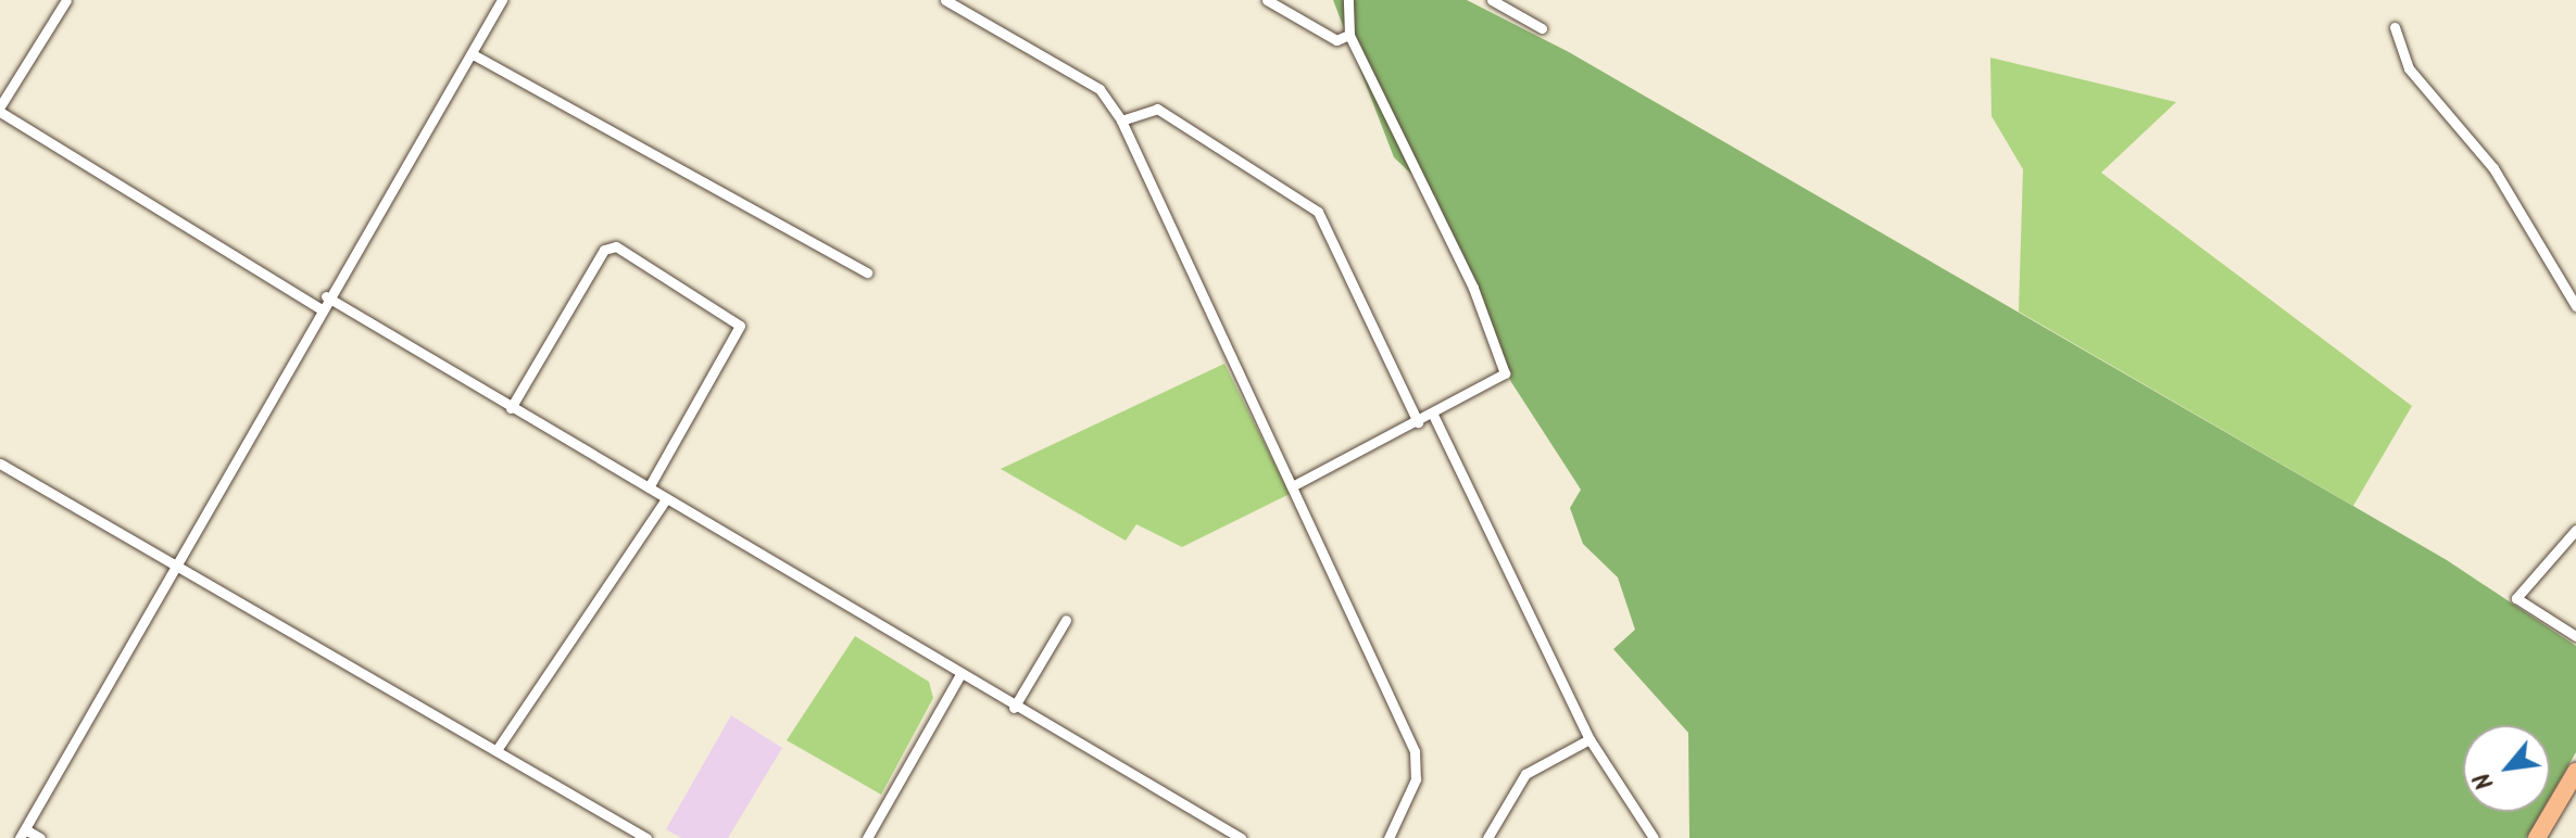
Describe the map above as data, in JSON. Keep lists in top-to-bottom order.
{
  "north": "bottom left"
}
